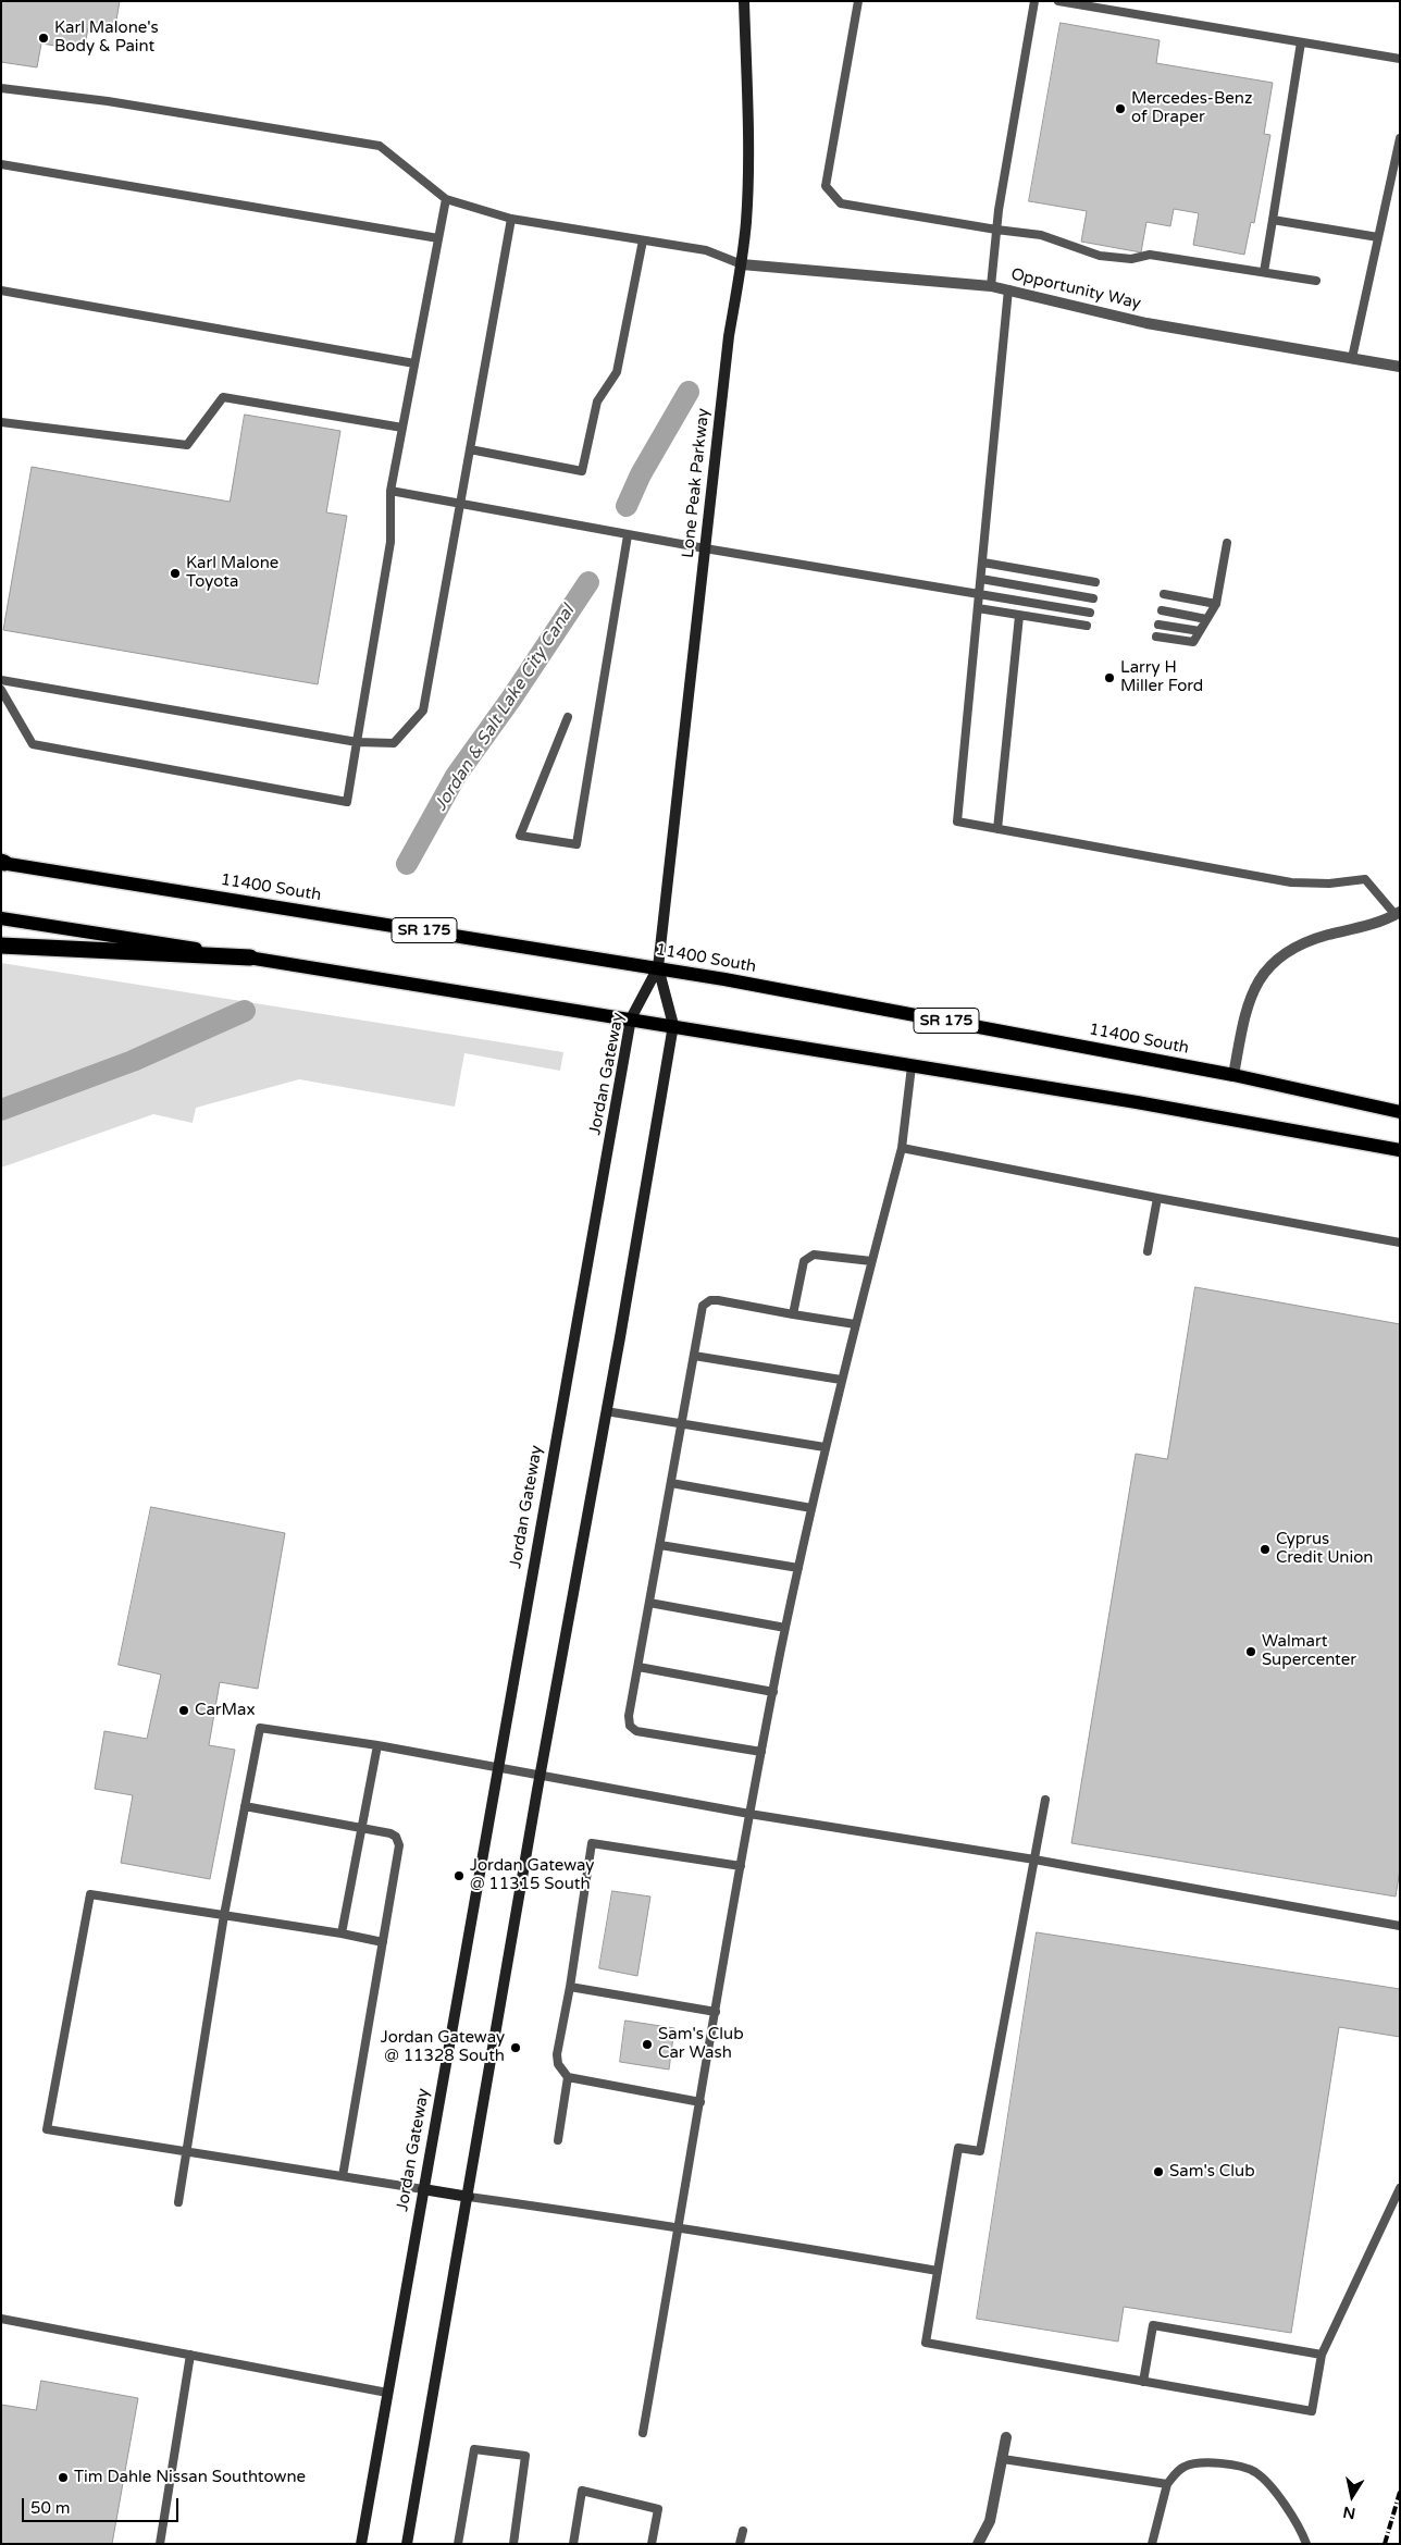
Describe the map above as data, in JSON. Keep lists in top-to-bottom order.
{
  "streets": {
    "main road": [
      "Lone Peak Parkway",
      "11400 South",
      "SR 175",
      "Jordan Gateway"
    ],
    "street": ["Opportunity Way"]
  },
  "crossings": [
    ["Opportunity Way", "Lone Peak Parkway"],
    ["Lone Peak Parkway", "11400 South"],
    ["Lone Peak Parkway", "Jordan Gateway"],
    ["11400 South", "Jordan Gateway"]
  ],
  "water": ["Jordan & Salt Lake City Canal"],
  "places": [
    "Karl Malone's Body & Paint",
    "Mercedes-Benz of Draper",
    "Karl Malone Toyota",
    "Larry H Miller Ford",
    "Cyprus Credit Union",
    "Walmart Supercenter",
    "CarMax",
    "Jordan Gateway @ 11315 South",
    "Sam's Club Car Wash",
    "Jordan Gateway @ 11328 South",
    "Sam's Club",
    "Tim Dahle Nissan Southtowne"
  ],
  "scale_bar": "50 m",
  "north": "bottom"
}
